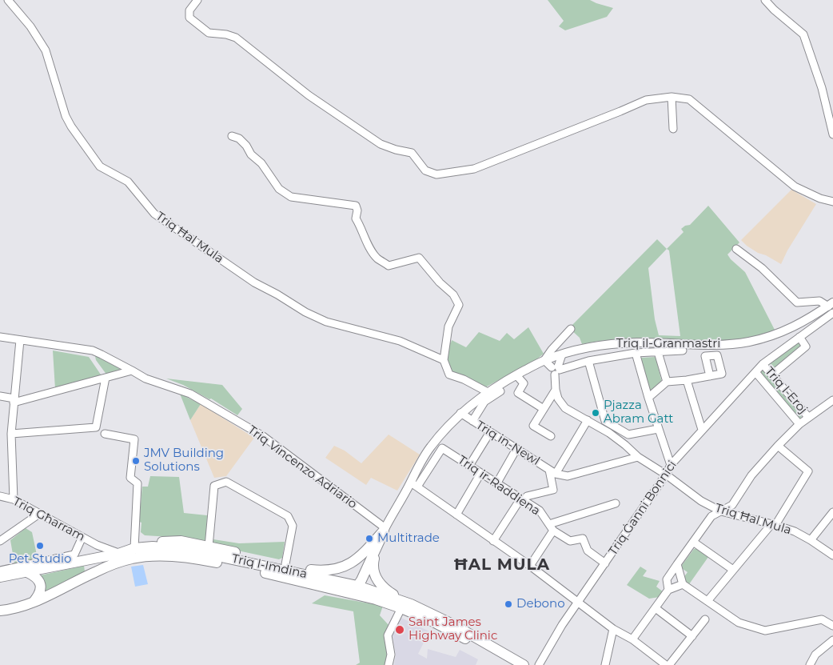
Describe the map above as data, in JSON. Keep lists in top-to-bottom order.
{
  "streets": {
    "highway": ["Triq l-Imdina"],
    "main road": ["Triq il-Granmastri"],
    "street": [
      "Triq Ħal Mula",
      "Triq l-Eroj",
      "Triq in-Newl",
      "Triq Vincenzo Adriario",
      "Triq ir-Raddiena",
      "Triq Ġanni Bonnici",
      "Triq Għarram"
    ]
  },
  "crossings": [
    ["Triq Ħal Mula", "Triq il-Granmastri"],
    ["Triq Ħal Mula", "Triq Ġanni Bonnici"],
    ["Triq il-Granmastri", "Triq in-Newl"],
    ["Triq il-Granmastri", "Triq Vincenzo Adriario"],
    ["Triq il-Granmastri", "Triq ir-Raddiena"],
    ["Triq il-Granmastri", "Triq Ġanni Bonnici"],
    ["Triq l-Eroj", "Triq Ġanni Bonnici"],
    ["Triq ir-Raddiena", "Triq Ġanni Bonnici"],
    ["Triq Għarram", "Triq l-Imdina"]
  ],
  "districts": ["ĦAL MULA"],
  "places": [
    "Pjazza Abram Gatt",
    "JMV Building Solutions",
    "Multitrade",
    "Pet Studio",
    "Debono",
    "Saint James Highway Clinic"
  ]
}
